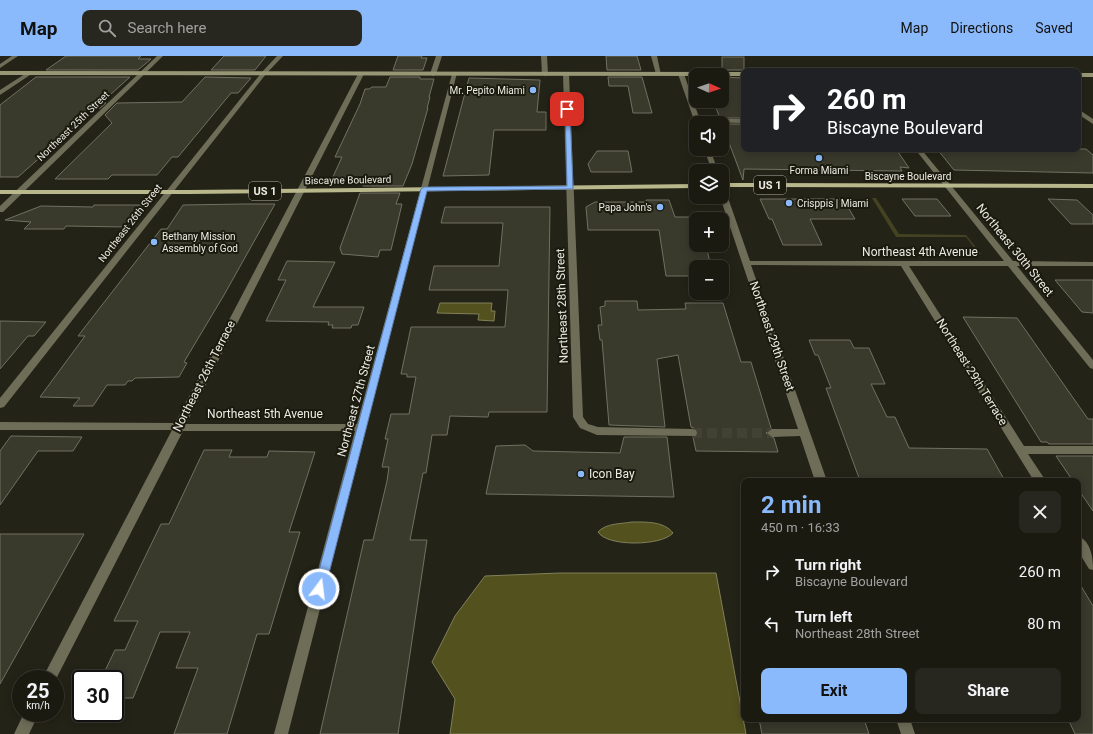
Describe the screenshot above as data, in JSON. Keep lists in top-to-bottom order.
{
  "streets": {
    "main road": ["Biscayne Boulevard", "US 1"],
    "street": [
      "Northeast 25th Street",
      "Northeast 26th Street",
      "Northeast 30th Street",
      "Northeast 4th Avenue",
      "Northeast 28th Street",
      "Northeast 29th Street",
      "Northeast 29th Terrace",
      "Northeast 26th Terrace",
      "Northeast 27th Street",
      "Northeast 5th Avenue"
    ]
  },
  "crossings": [
    ["Northeast 25th Street", "Biscayne Boulevard"],
    ["Biscayne Boulevard", "Northeast 26th Street"],
    ["Biscayne Boulevard", "Northeast 30th Street"],
    ["Biscayne Boulevard", "Northeast 28th Street"],
    ["Biscayne Boulevard", "Northeast 26th Terrace"],
    ["Biscayne Boulevard", "Northeast 27th Street"],
    ["Northeast 30th Street", "Northeast 4th Avenue"],
    ["Northeast 4th Avenue", "Northeast 29th Street"],
    ["Northeast 4th Avenue", "Northeast 29th Terrace"],
    ["Northeast 26th Terrace", "Northeast 5th Avenue"],
    ["Northeast 27th Street", "Northeast 5th Avenue"]
  ],
  "places": [
    "Mr. Pepito Miami",
    "Forma Miami",
    "Crisppis | Miami",
    "Papa John's",
    "Bethany Mission Assembly of God",
    "Icon Bay"
  ],
  "north": "right",
  "page": {
    "header": "Map",
    "search": "Search here",
    "nav": ["Map", "Directions", "Saved"],
    "map_buttons": ["+", "−"],
    "turn": ["260 m", "Biscayne Boulevard"],
    "heading": ["2 min", "450 m · 16:33"],
    "list": [
      {
        "name": "Turn right",
        "note": "Biscayne Boulevard",
        "value": "260 m"
      },
      {
        "name": "Turn left",
        "note": "Northeast 28th Street",
        "value": "80 m"
      }
    ],
    "buttons": ["Exit", "Share"],
    "speed": "25 km/h",
    "limit": "30"
  }
}
